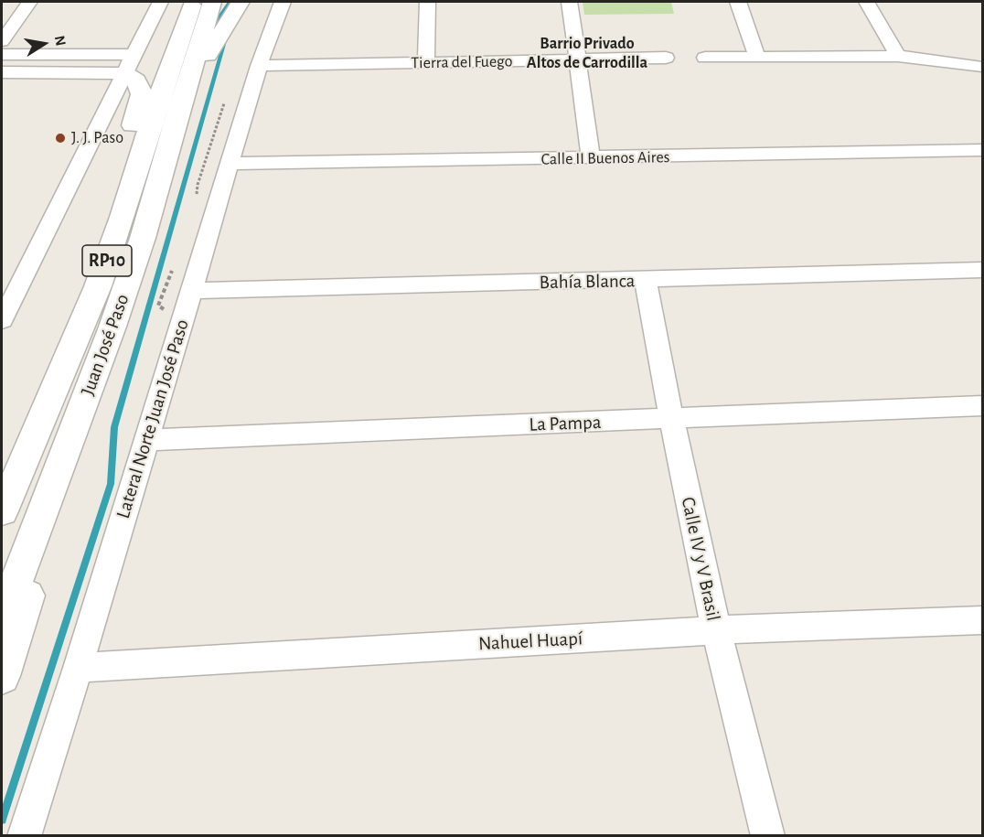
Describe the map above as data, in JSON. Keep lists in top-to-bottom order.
{
  "streets": {
    "highway": ["RP10", "Juan José Paso"],
    "street": [
      "Tierra del Fuego",
      "Calle II Buenos Aires",
      "Bahía Blanca",
      "Lateral Norte Juan José Paso",
      "La Pampa",
      "Calle IV y V Brasil",
      "Nahuel Huapí"
    ]
  },
  "crossings": [
    ["Tierra del Fuego", "Lateral Norte Juan José Paso"],
    ["Calle II Buenos Aires", "Lateral Norte Juan José Paso"],
    ["Bahía Blanca", "Lateral Norte Juan José Paso"],
    ["Bahía Blanca", "Calle IV y V Brasil"],
    ["Lateral Norte Juan José Paso", "La Pampa"],
    ["Lateral Norte Juan José Paso", "Nahuel Huapí"],
    ["La Pampa", "Calle IV y V Brasil"],
    ["Calle IV y V Brasil", "Nahuel Huapí"]
  ],
  "districts": ["Barrio Privado Altos de Carrodilla"],
  "places": ["J. J. Paso"],
  "north": "right"
}
